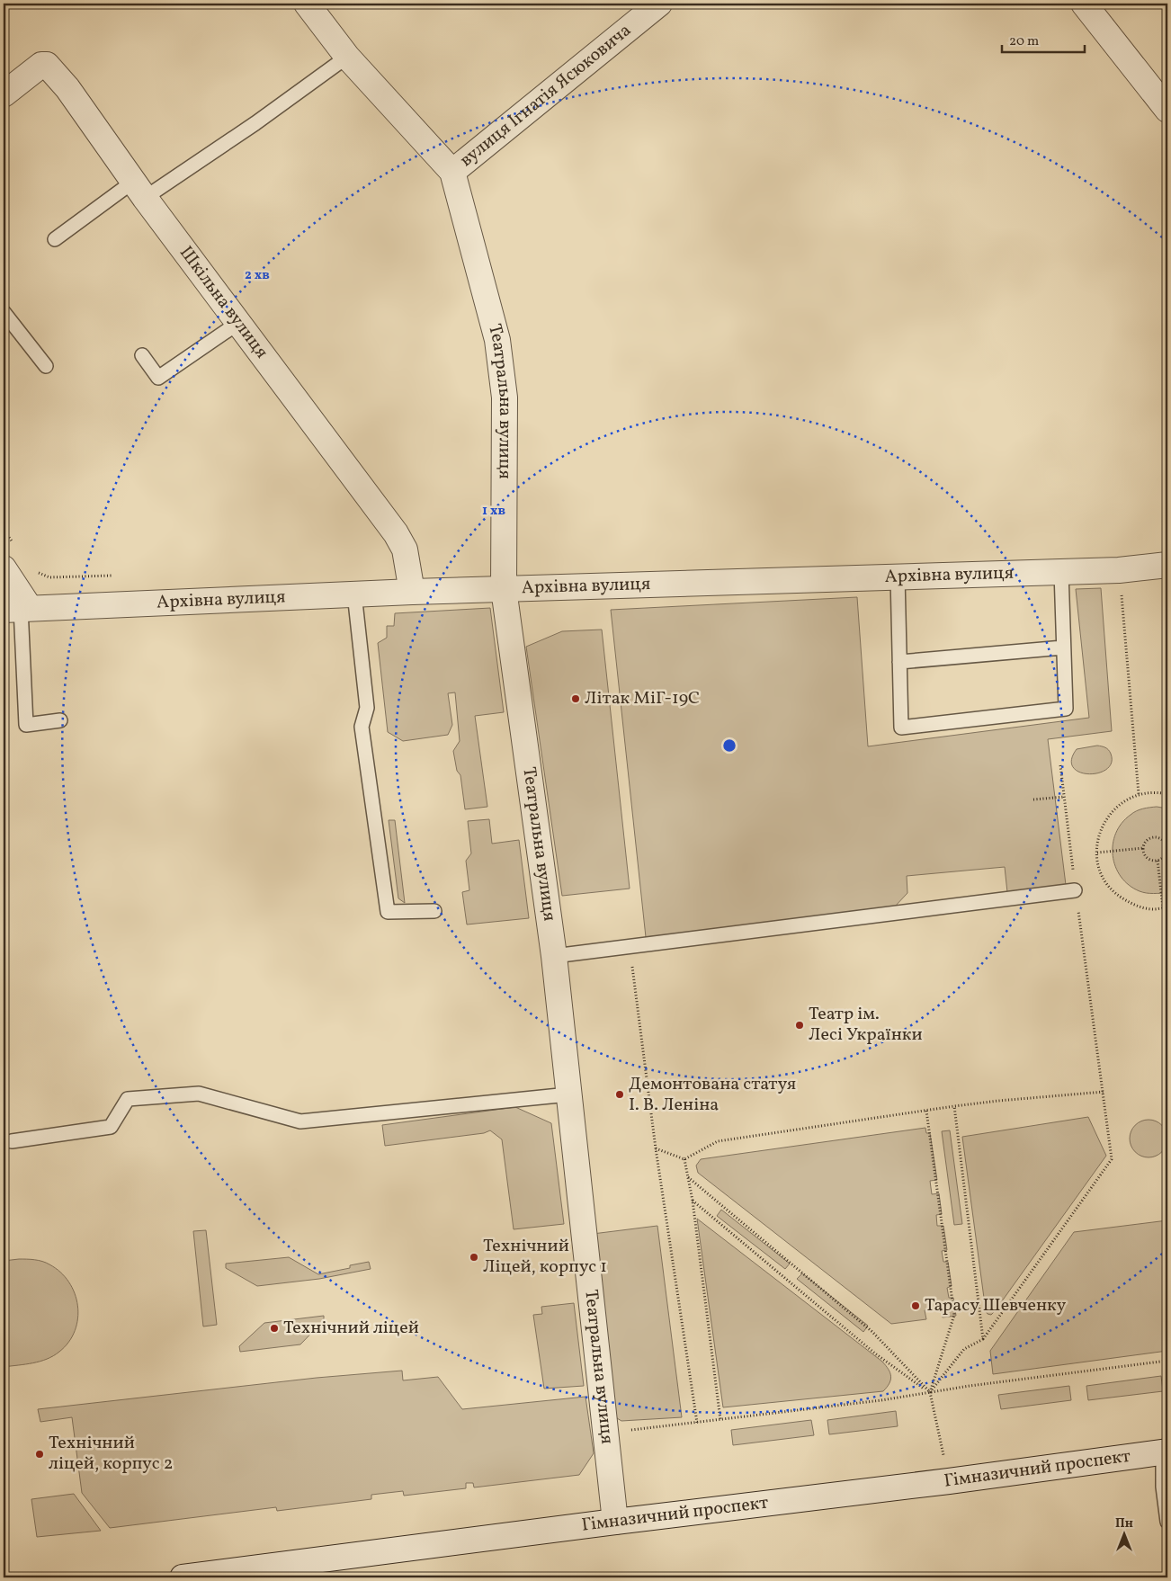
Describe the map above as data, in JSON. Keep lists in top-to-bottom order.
{
  "streets": {
    "street": [
      "вулиця Ігнатія Ясюковича",
      "Шкільна вулиця",
      "Театральна вулиця",
      "Архівна вулиця",
      "Гімназичний проспект"
    ]
  },
  "crossings": [
    ["вулиця Ігнатія Ясюковича", "Театральна вулиця"],
    ["Шкільна вулиця", "Архівна вулиця"],
    ["Театральна вулиця", "Архівна вулиця"],
    ["Театральна вулиця", "Гімназичний проспект"]
  ],
  "places": [
    "Літак МіГ-19С",
    "Театр ім. Лесі Українки",
    "Демонтована статуя І. В. Леніна",
    "Технічний Ліцей, корпус 1",
    "Тарасу Шевченку",
    "Технічний ліцей",
    "Технічний ліцей, корпус 2"
  ],
  "scale_bar": "20 m",
  "north": "top",
  "rings": ["2 хв", "1 хв"]
}
